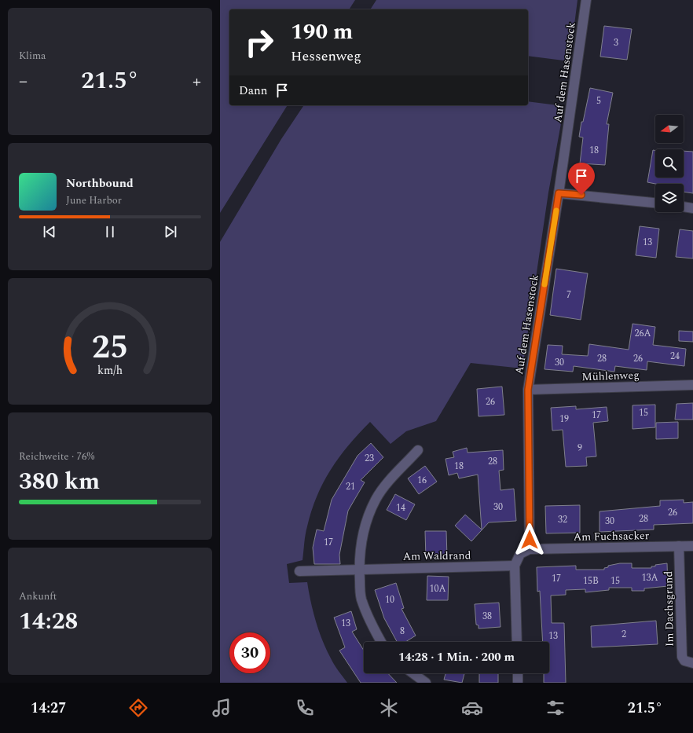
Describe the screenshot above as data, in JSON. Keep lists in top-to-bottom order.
{
  "streets": {
    "street": [
      "Auf dem Hasenstock",
      "Mühlenweg",
      "Am Fuchsacker",
      "Am Waldrand",
      "Im Dachsgrund"
    ]
  },
  "crossings": [
    ["Auf dem Hasenstock", "Mühlenweg"],
    ["Auf dem Hasenstock", "Am Fuchsacker"],
    ["Am Fuchsacker", "Im Dachsgrund"]
  ],
  "house_numbers": [
    "3",
    "5",
    "18",
    "13",
    "7",
    "26A",
    "24",
    "28",
    "26",
    "30",
    "26",
    "15",
    "17",
    "19",
    "9",
    "23",
    "28",
    "18",
    "16",
    "21",
    "30",
    "14",
    "26",
    "28",
    "32",
    "30",
    "17",
    "13A",
    "17",
    "15B",
    "15",
    "10A",
    "10",
    "38",
    "13",
    "8",
    "2",
    "13"
  ],
  "north": "left",
  "page": {
    "tile": [
      "Klima",
      ["Reichweite · 76%", "380 km"],
      ["Ankunft", "14:28"]
    ],
    "turn": ["190 m", "Hessenweg"],
    "heat": ["−", "21.5°", "+"],
    "then": "Dann",
    "song": ["Northbound", "June Harbor"],
    "limit": "30",
    "trip": "14:28 · 1 Min. · 200 m",
    "tabs": ["14:27", "21.5°"],
    "gauge": ["25", "km/h"]
  }
}
